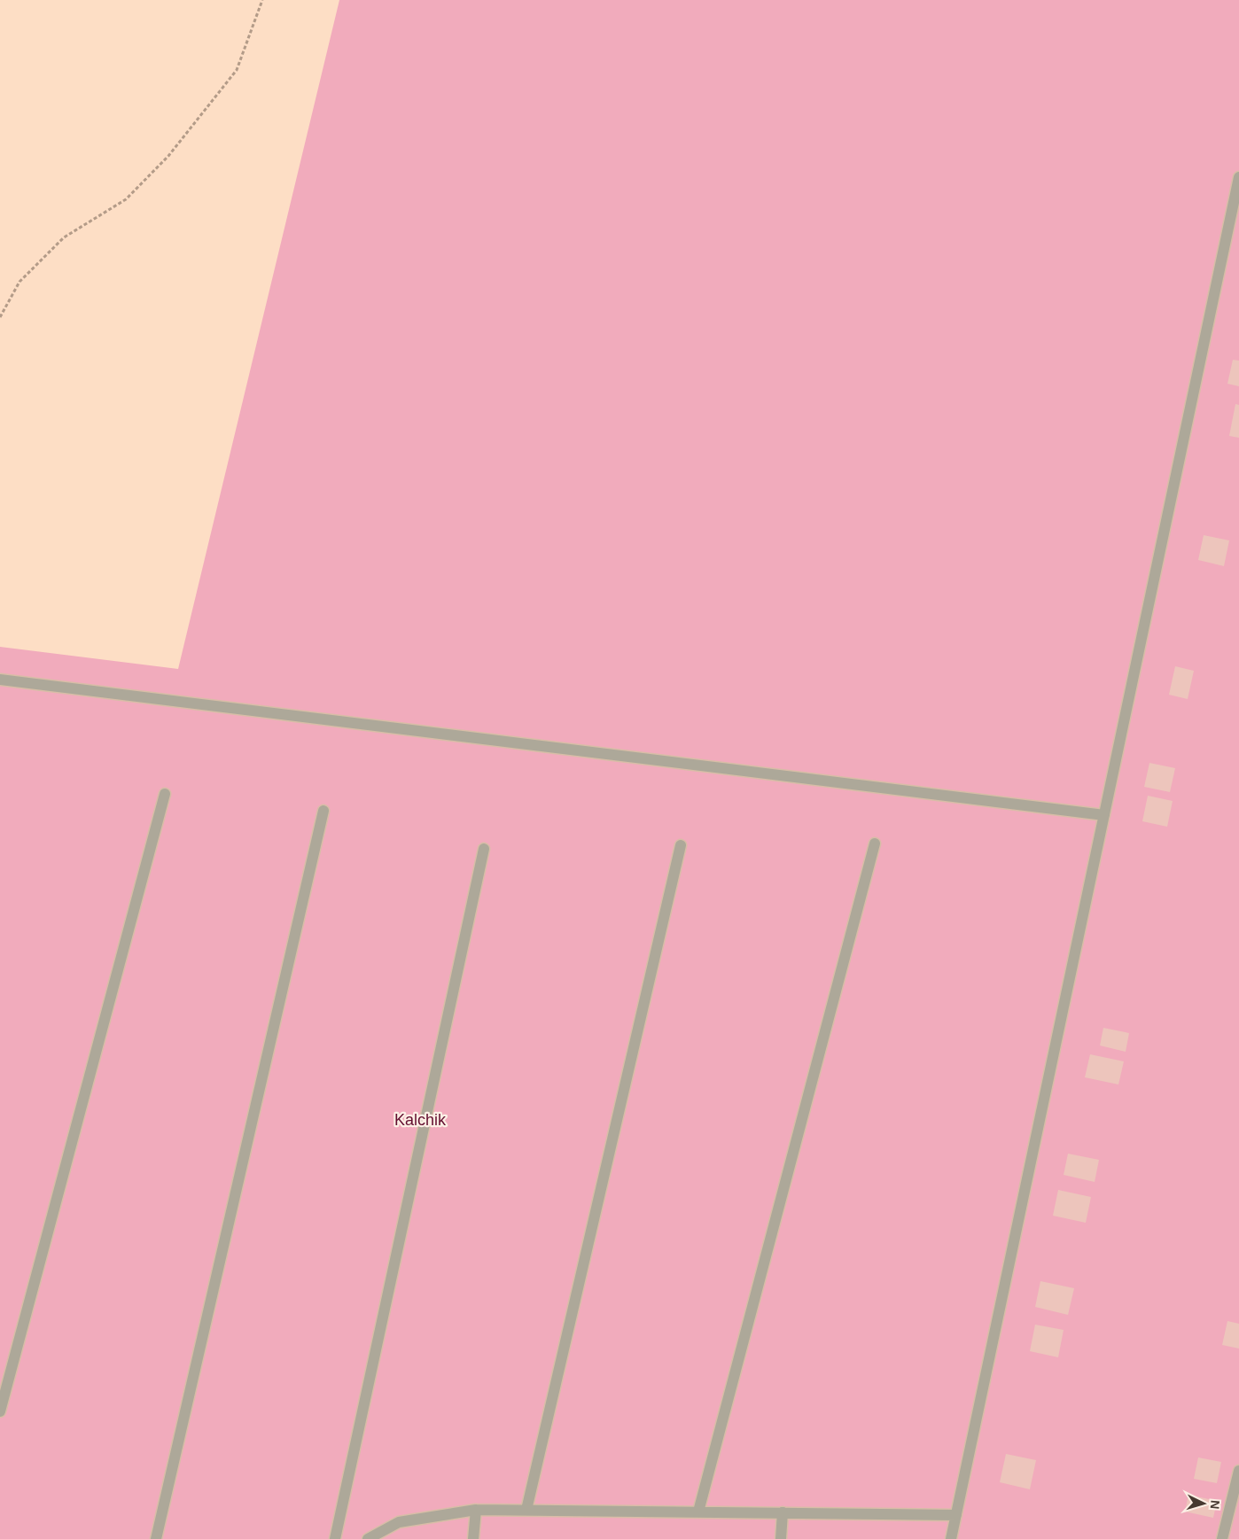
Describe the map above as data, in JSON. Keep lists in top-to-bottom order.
{
  "parks": ["Kalchik"],
  "north": "right"
}
